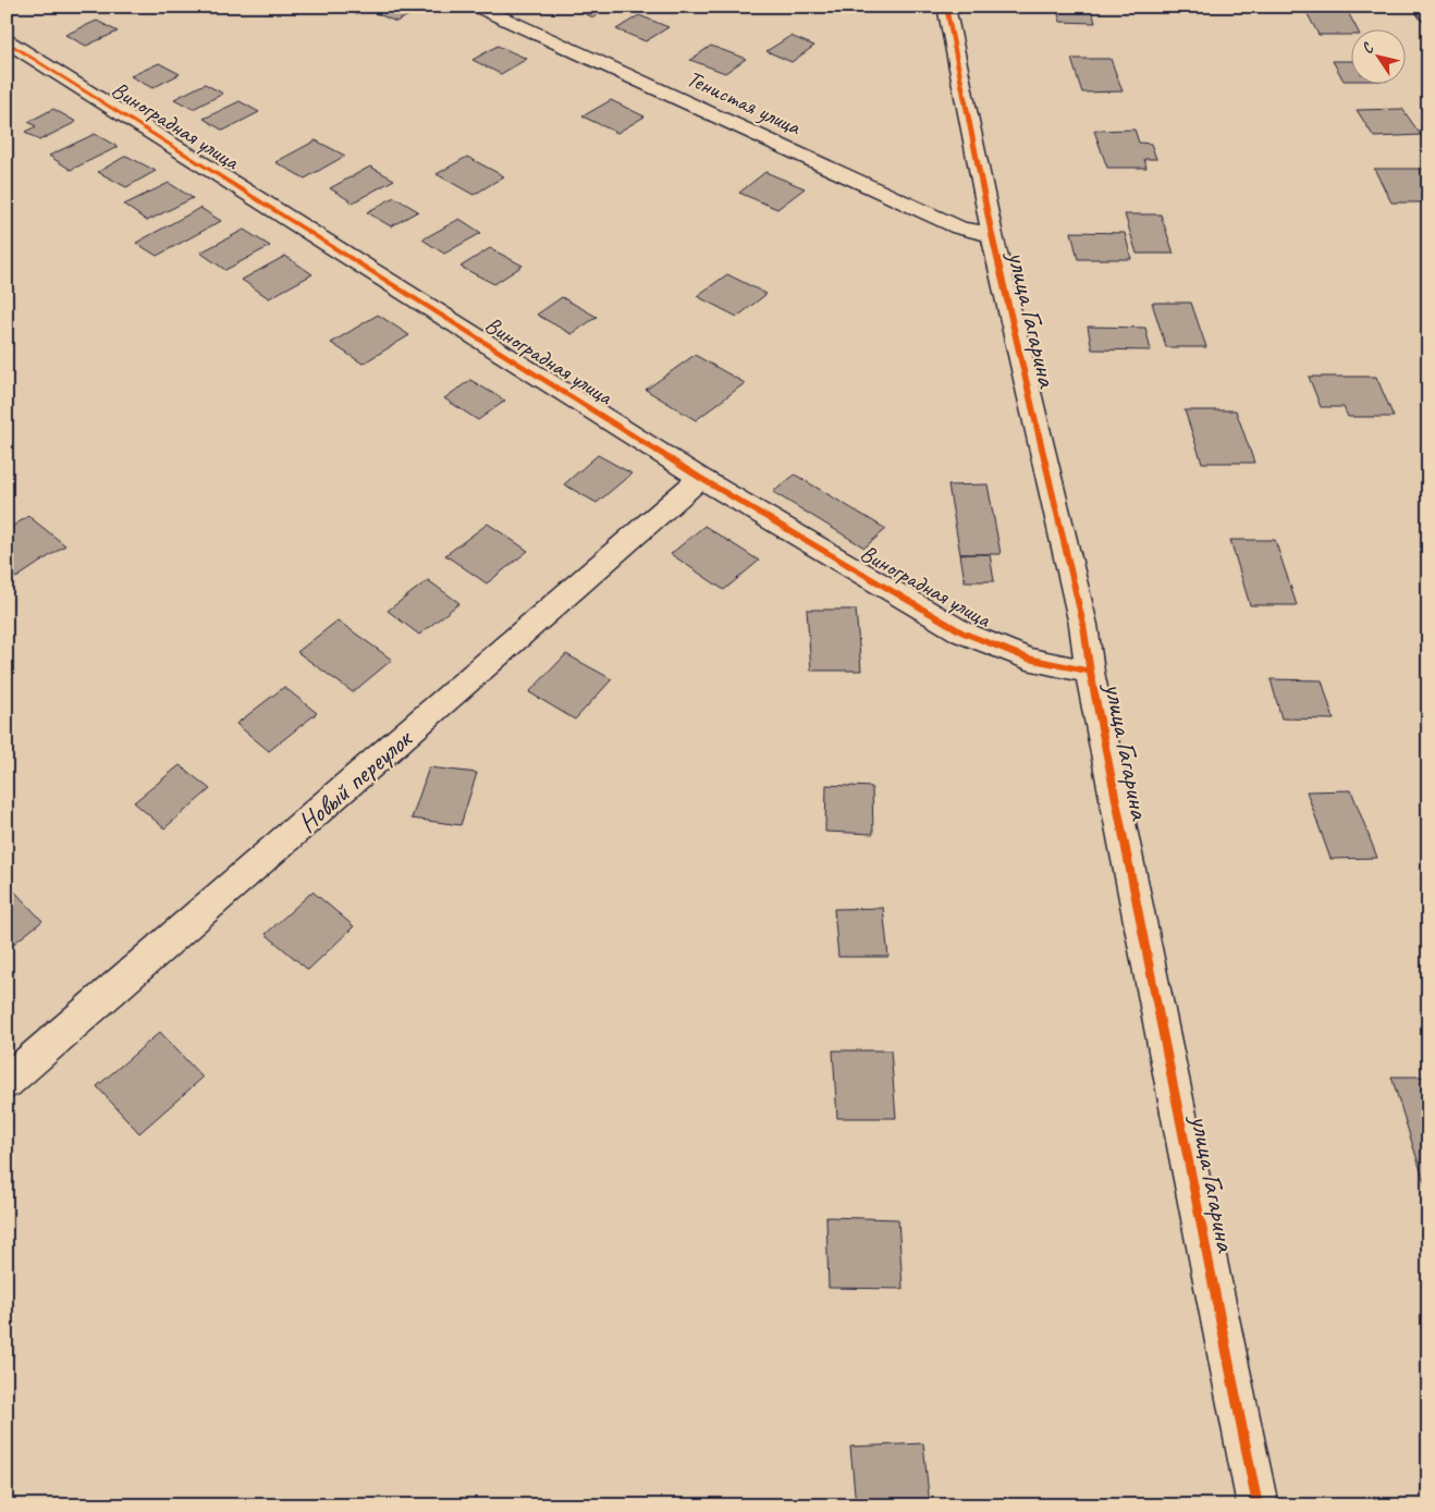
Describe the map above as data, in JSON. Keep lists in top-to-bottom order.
{
  "streets": {
    "street": [
      "Тенистая улица",
      "Виноградная улица",
      "улица Гагарина",
      "Новый переулок"
    ]
  },
  "crossings": [
    ["Тенистая улица", "улица Гагарина"],
    ["Виноградная улица", "улица Гагарина"],
    ["Виноградная улица", "Новый переулок"]
  ],
  "north": "top left"
}
